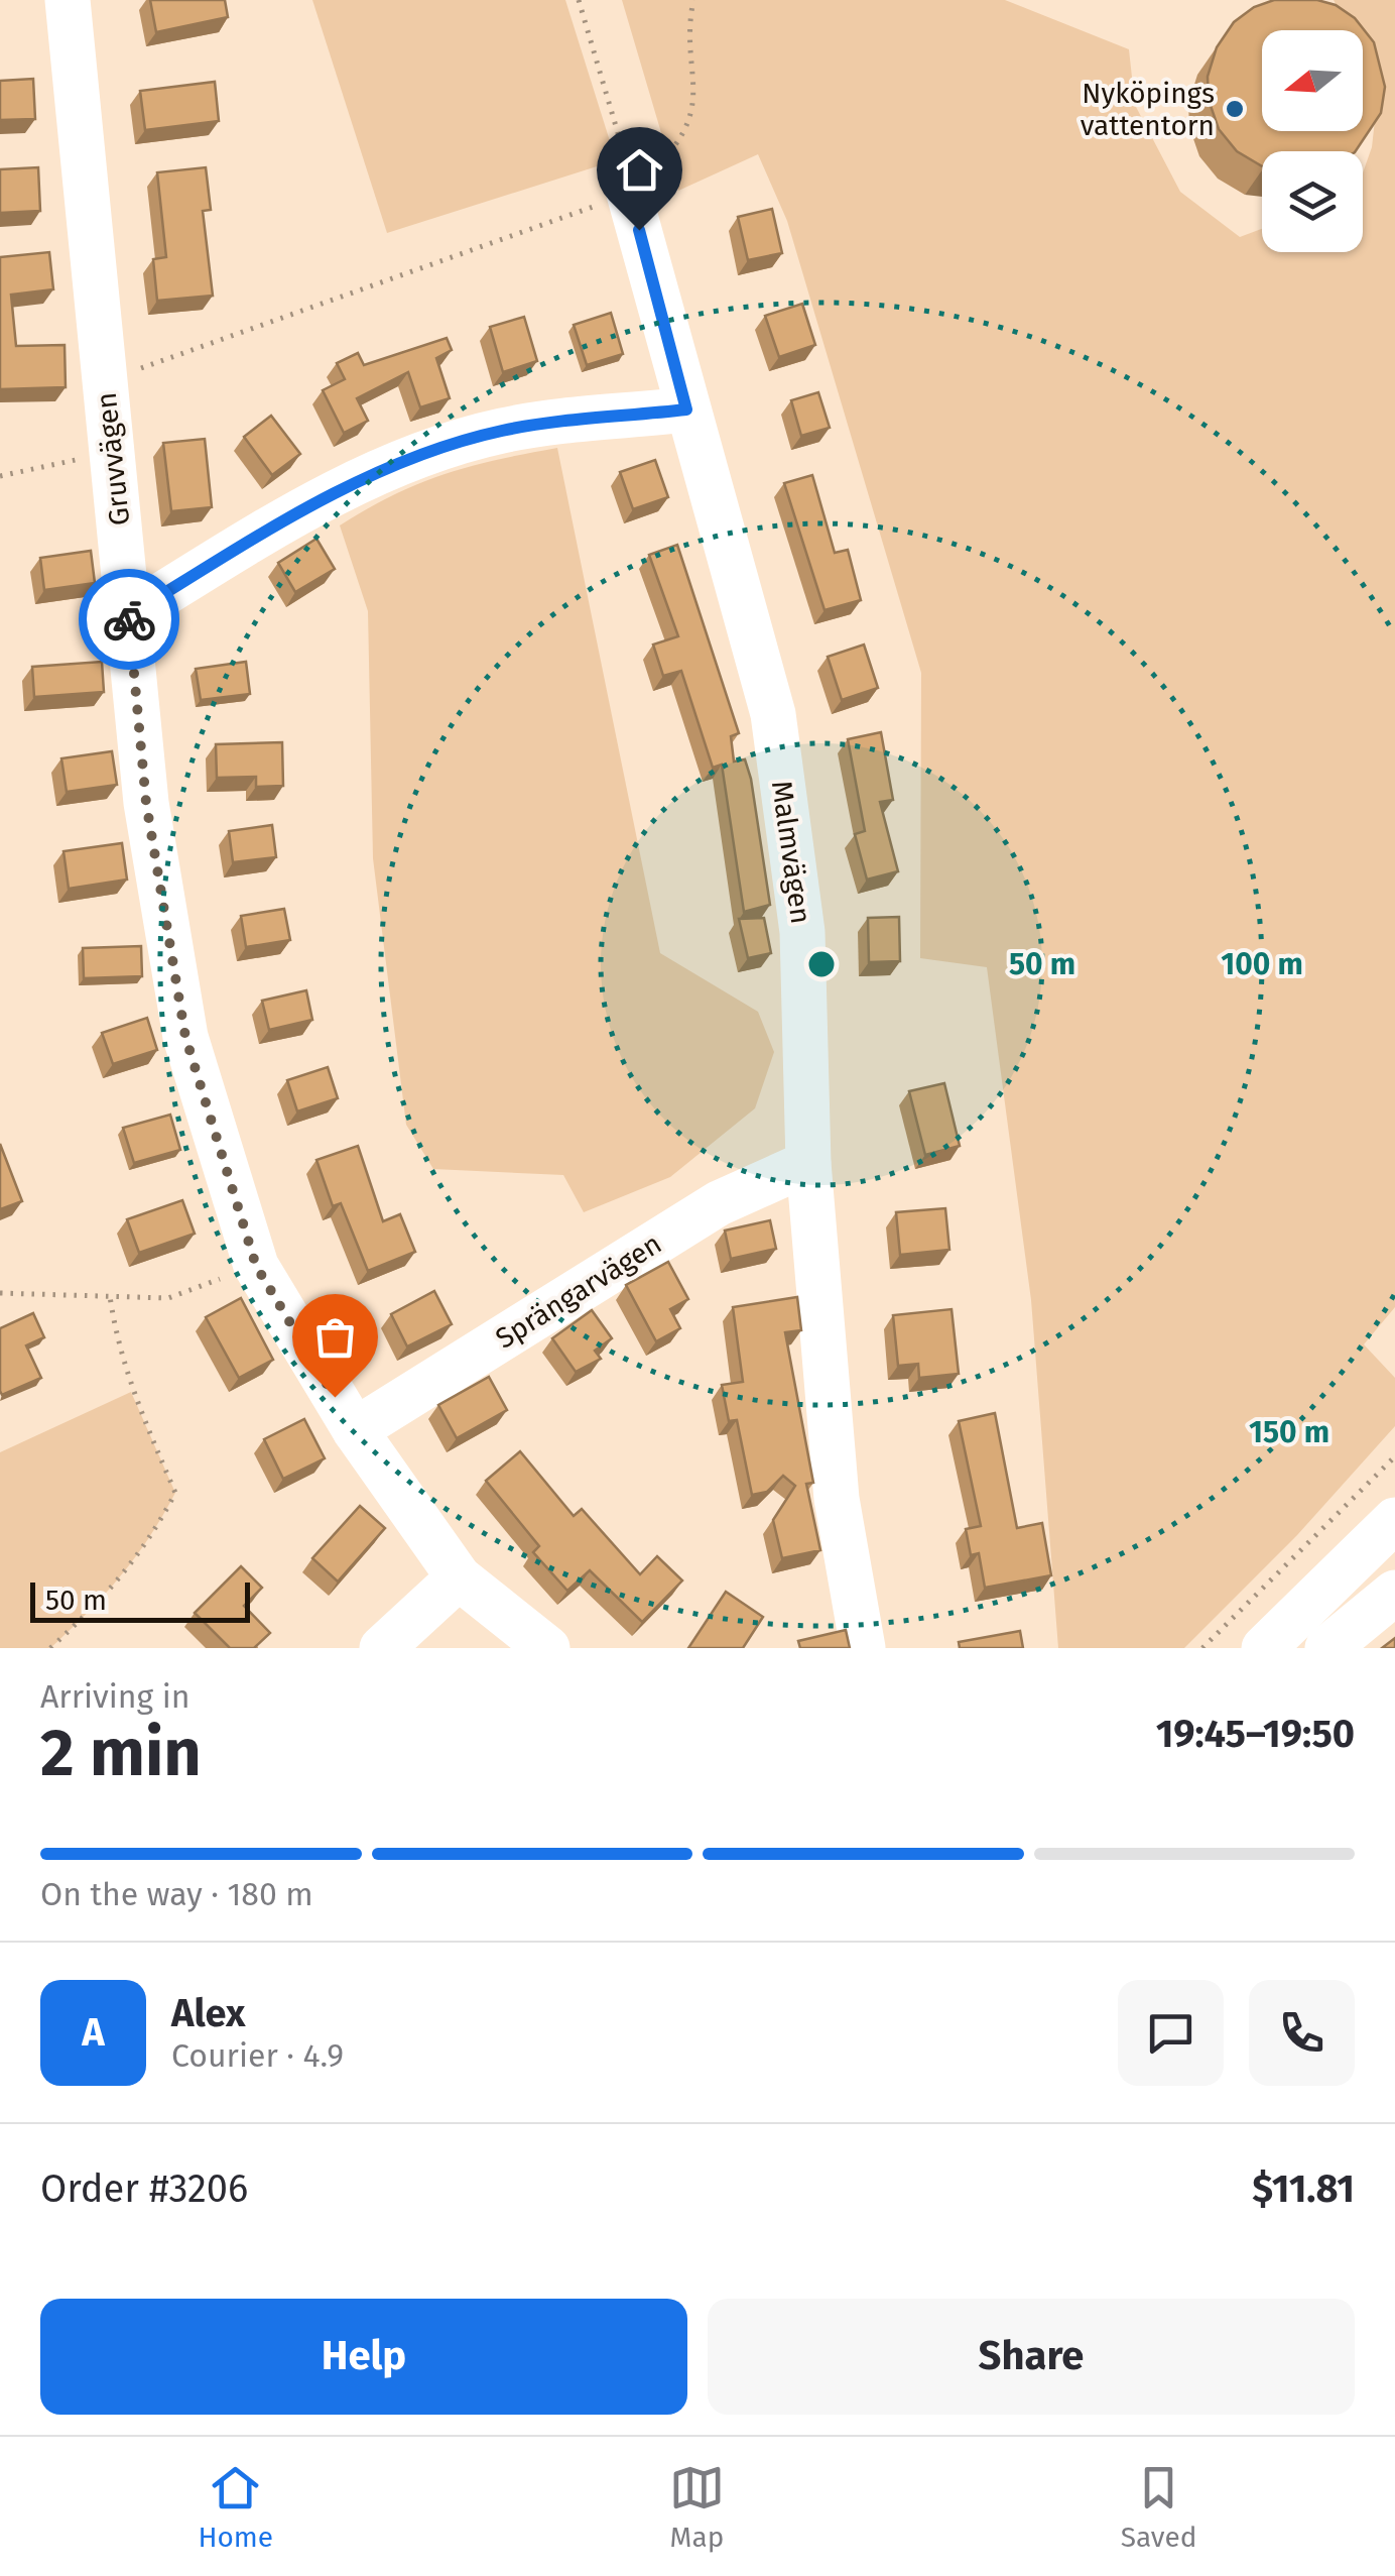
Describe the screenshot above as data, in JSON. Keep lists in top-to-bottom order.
{
  "streets": {
    "street": ["Gruvvägen", "Malmvägen", "Sprängarvägen"]
  },
  "crossings": [
    ["Gruvvägen", "Sprängarvägen"],
    ["Malmvägen", "Sprängarvägen"]
  ],
  "places": ["Nyköpings vattentorn"],
  "scale_bar": "50 m",
  "north": "left",
  "page": {
    "scale": "50 m",
    "heading": ["2 min", "Arriving in", "19:45–19:50"],
    "panel": [
      "Alex",
      "Courier · 4.9",
      "Order #3206",
      "$11.81"
    ],
    "bar": "On the way · 180 m",
    "round": "A",
    "buttons": ["Help", "Share"],
    "tabs": ["Home", "Map", "Saved"]
  },
  "rings": ["50 m", "100 m", "150 m"]
}
